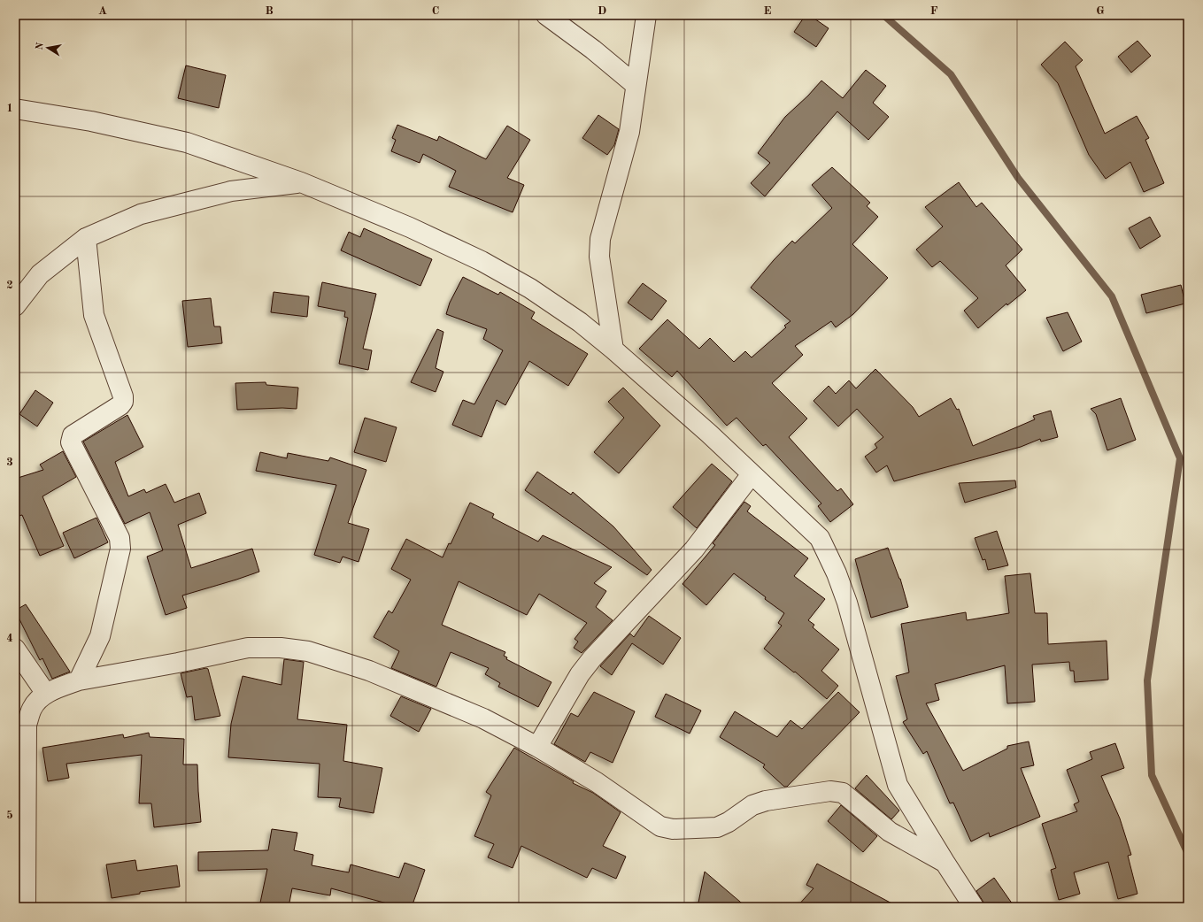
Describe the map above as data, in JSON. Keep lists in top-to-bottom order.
{
  "north": "left",
  "grid": {
    "columns": [
      "A",
      "B",
      "C",
      "D",
      "E",
      "F",
      "G"
    ],
    "rows": [
      "1",
      "2",
      "3",
      "4",
      "5"
    ]
  }
}
